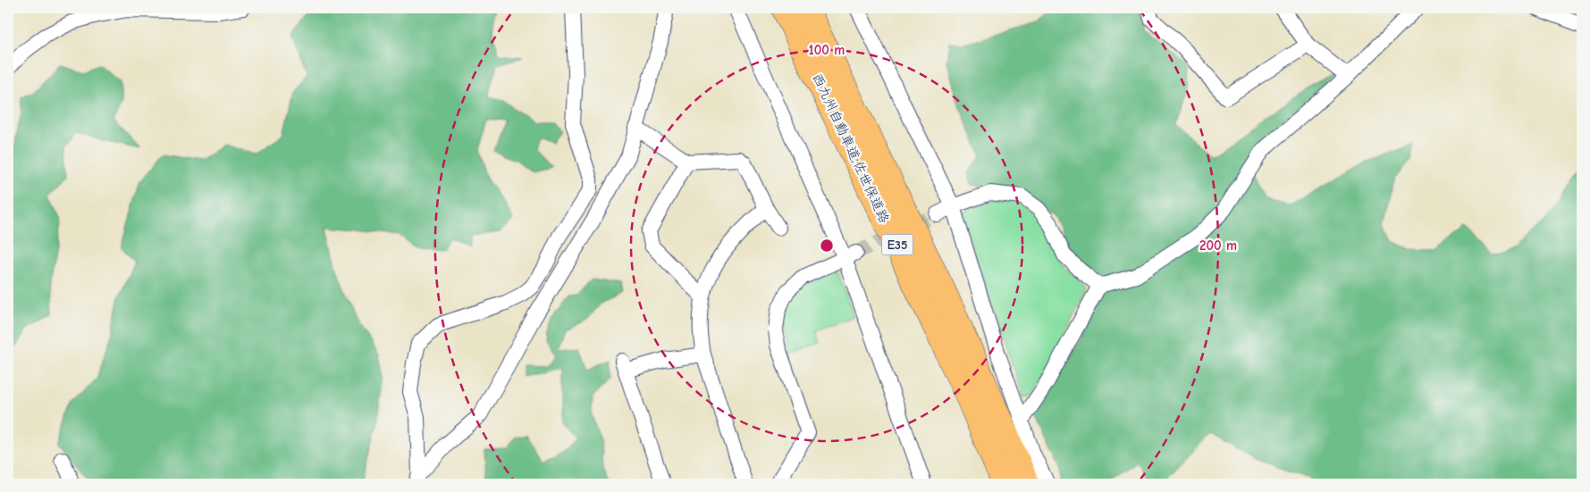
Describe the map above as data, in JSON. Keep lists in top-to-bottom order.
{
  "streets": {
    "highway": ["西九州自動車道;佐世保道路", "E35"]
  },
  "rings": ["100 m", "200 m"]
}
